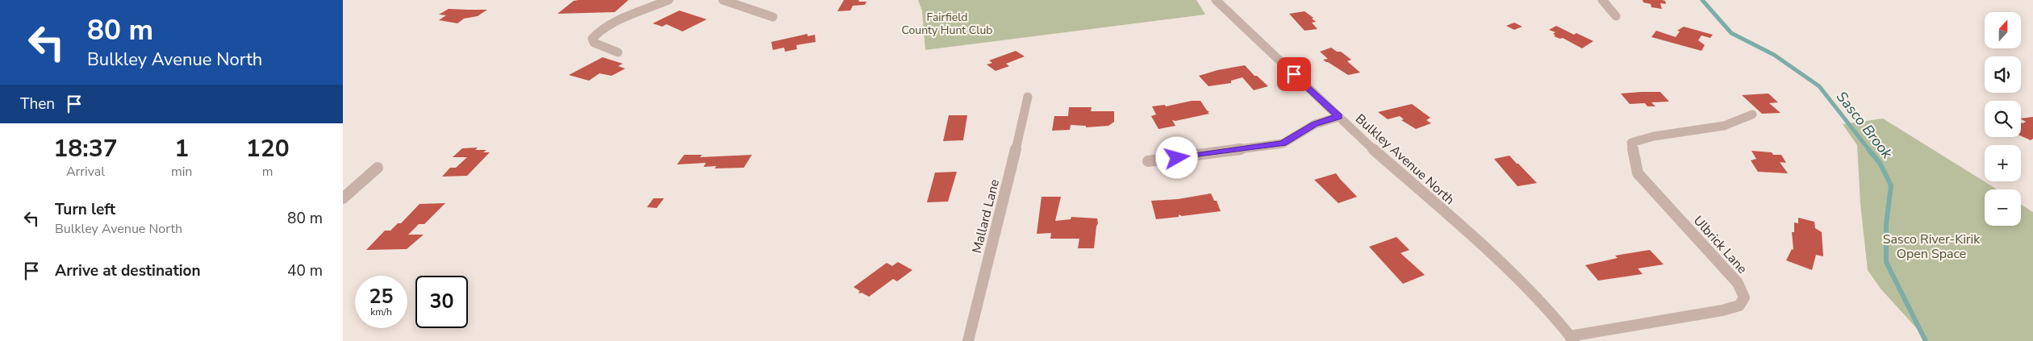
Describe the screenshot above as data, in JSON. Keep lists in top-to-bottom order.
{
  "streets": {
    "street": ["Bulkley Avenue North", "Mallard Lane", "Ulbrick Lane"]
  },
  "crossings": [
    ["Bulkley Avenue North", "Ulbrick Lane"]
  ],
  "water": ["Sasco Brook"],
  "parks": ["Fairfield County Hunt Club", "Sasco River-Kirik Open Space"],
  "north": "top",
  "page": {
    "turn": ["80 m", "Bulkley Avenue North"],
    "map_buttons": ["+", "−"],
    "then": "Then",
    "eta": [
      "18:37",
      "Arrival",
      "1",
      "min",
      "120",
      "m"
    ],
    "list": [
      {
        "name": "Turn left",
        "note": "Bulkley Avenue North",
        "value": "80 m"
      },
      {
        "name": "Arrive at destination",
        "value": "40 m"
      }
    ],
    "speed": "25 km/h",
    "limit": "30"
  }
}
